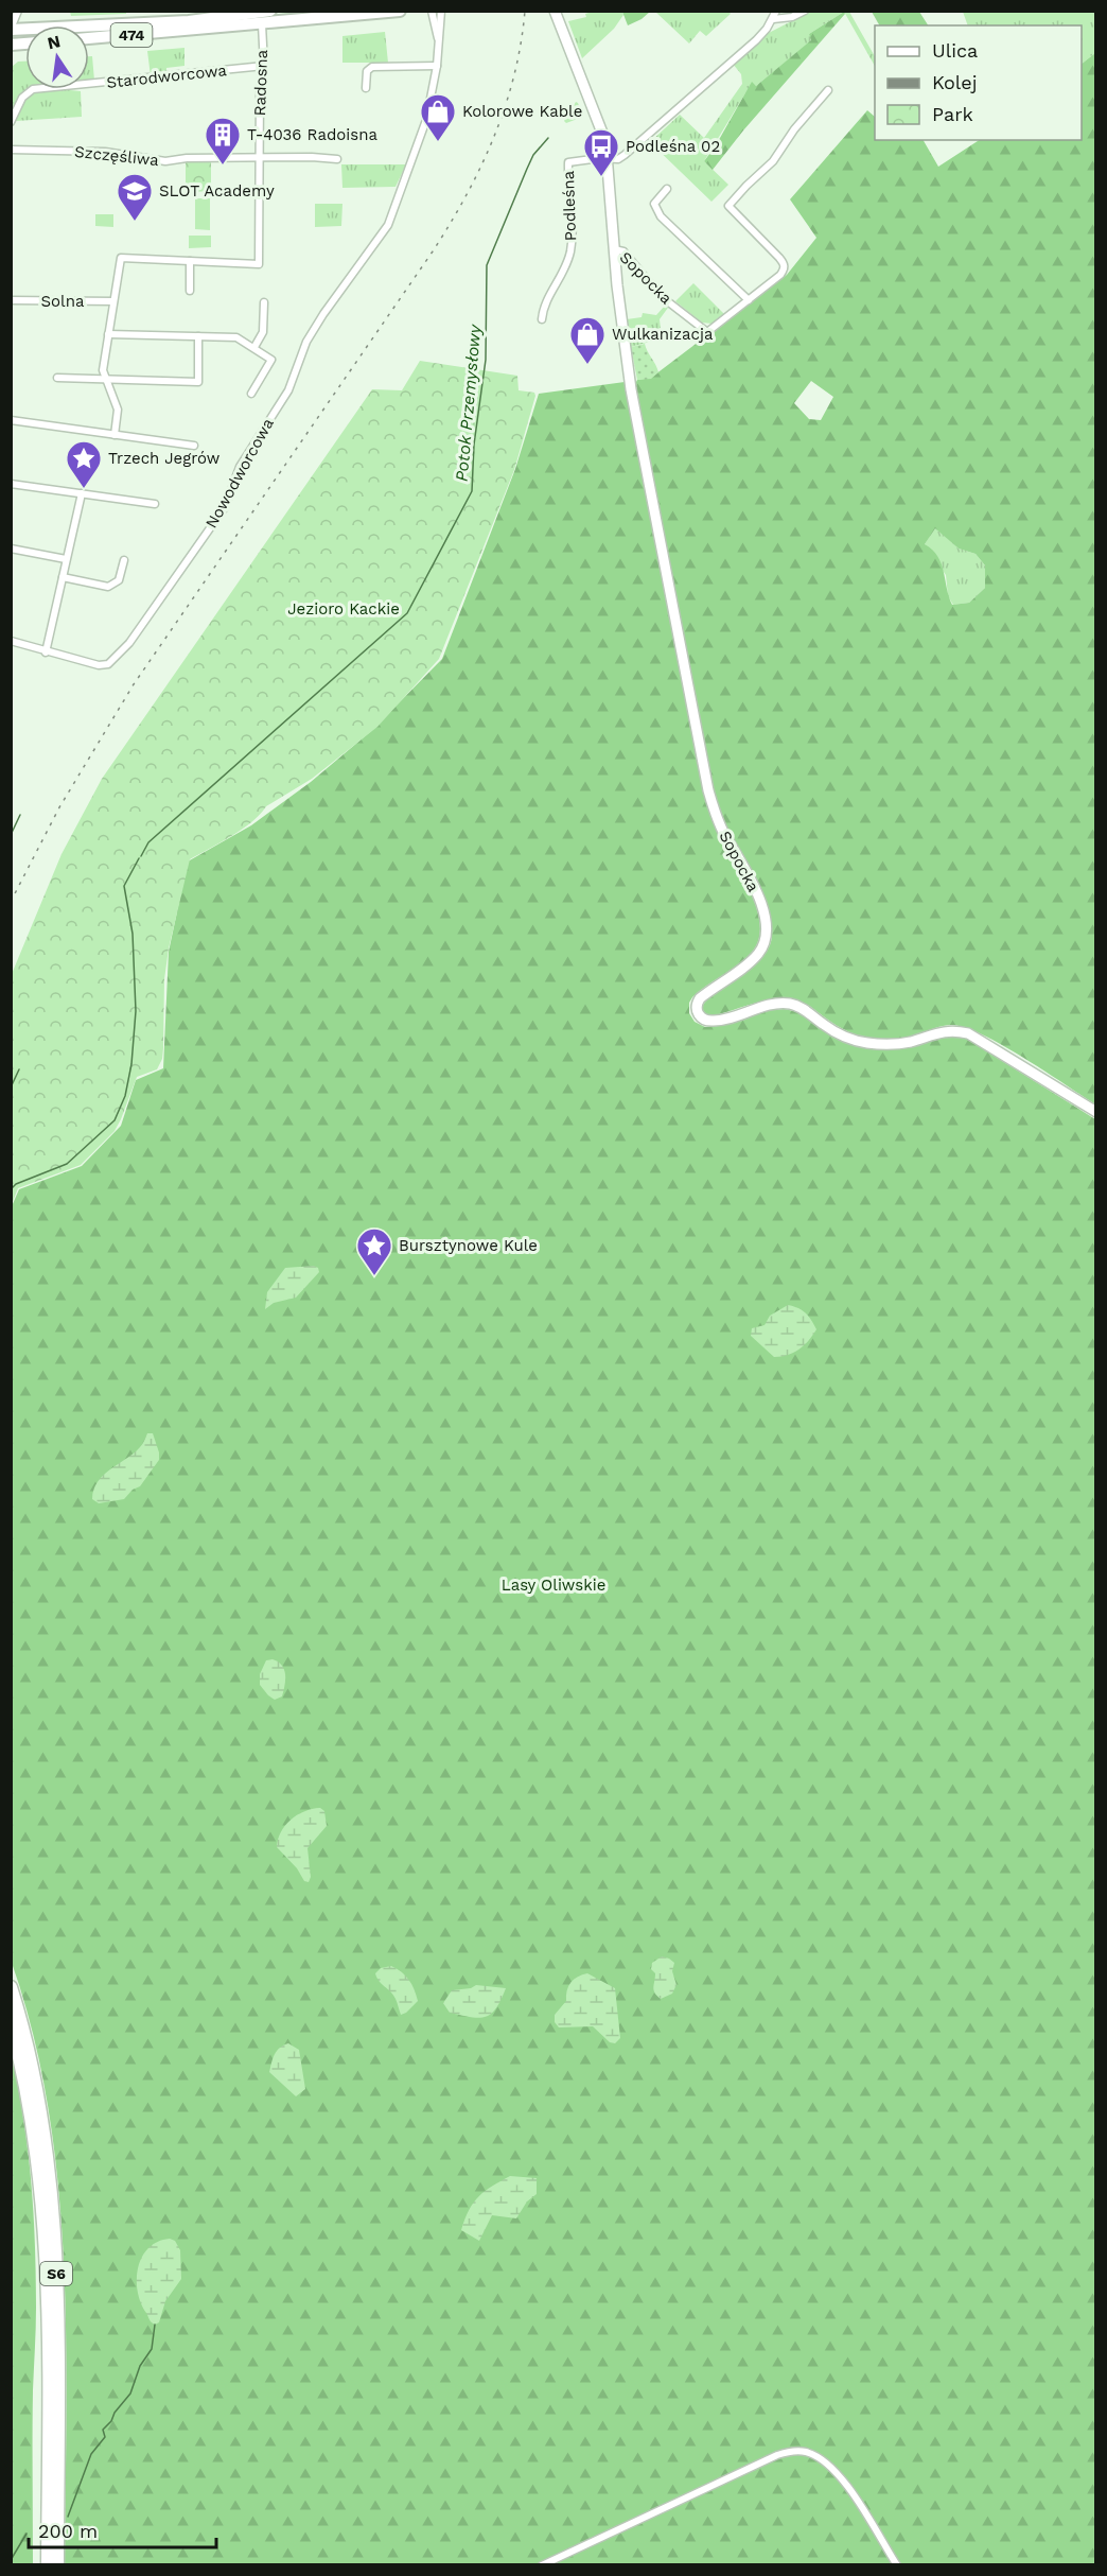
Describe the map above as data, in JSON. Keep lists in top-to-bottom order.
{
  "streets": {
    "highway": ["S6"],
    "main road": ["474", "Sopocka"],
    "street": [
      "Starodworcowa",
      "Radosna",
      "Szczęśliwa",
      "Podleśna",
      "Solna",
      "Nowodworcowa"
    ]
  },
  "crossings": [
    ["474", "Radosna"],
    ["Starodworcowa", "Radosna"],
    ["Radosna", "Szczęśliwa"],
    ["Radosna", "Solna"],
    ["Podleśna", "Sopocka"]
  ],
  "water": ["Potok Przemysłowy"],
  "parks": ["Jezioro Kackie", "Lasy Oliwskie"],
  "places": {
    "shop": ["Kolorowe Kable", "Wulkanizacja"],
    "building": ["T-4036 Radoisna"],
    "bus stop": ["Podleśna 02"],
    "school or university": ["SLOT Academy"],
    "place": ["Trzech Jegrów", "Bursztynowe Kule"]
  },
  "legend": ["Ulica", "Kolej", "Park"],
  "scale_bar": "200 m",
  "north": "top"
}
